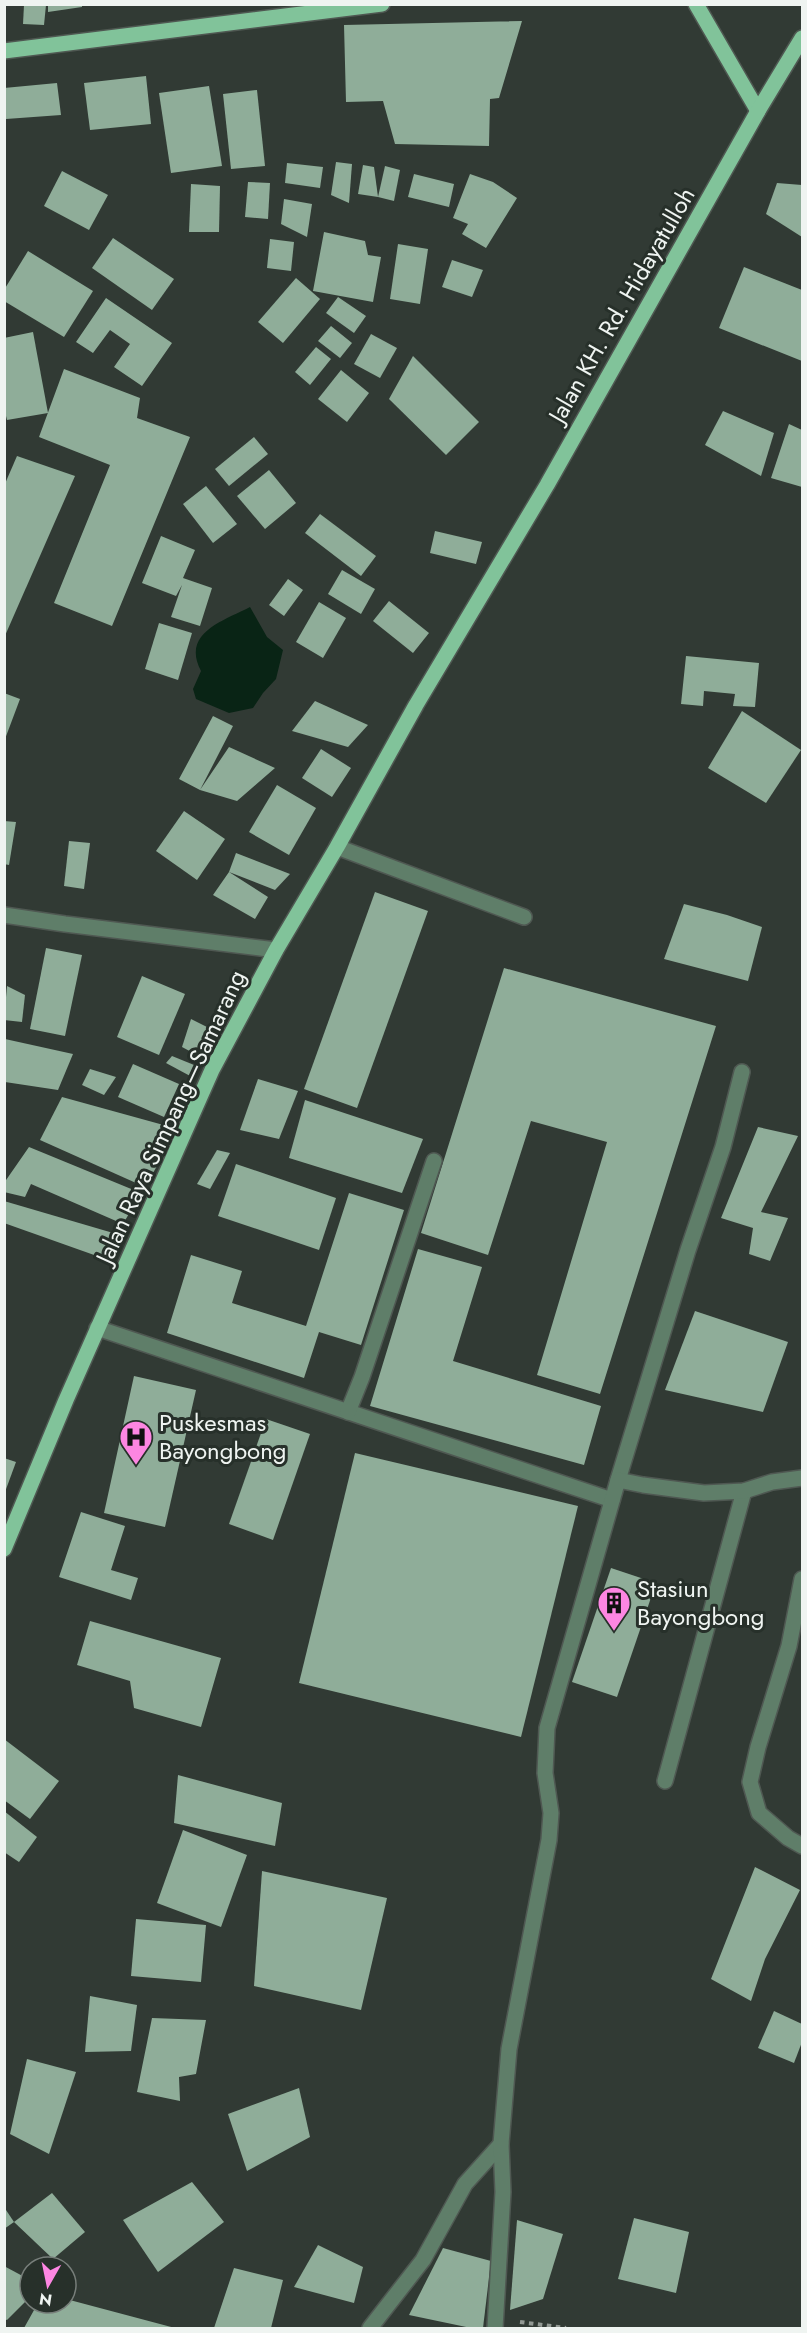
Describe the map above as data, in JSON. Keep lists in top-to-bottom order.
{
  "streets": {
    "main road": ["Jalan KH. Rd. Hidayatulloh", "Jalan Raya Simpang—Samarang"]
  },
  "crossings": [
    ["Jalan KH. Rd. Hidayatulloh", "Jalan Raya Simpang—Samarang"]
  ],
  "places": {
    "hospital": ["Puskesmas Bayongbong"],
    "building": ["Stasiun Bayongbong"]
  },
  "north": "bottom"
}
